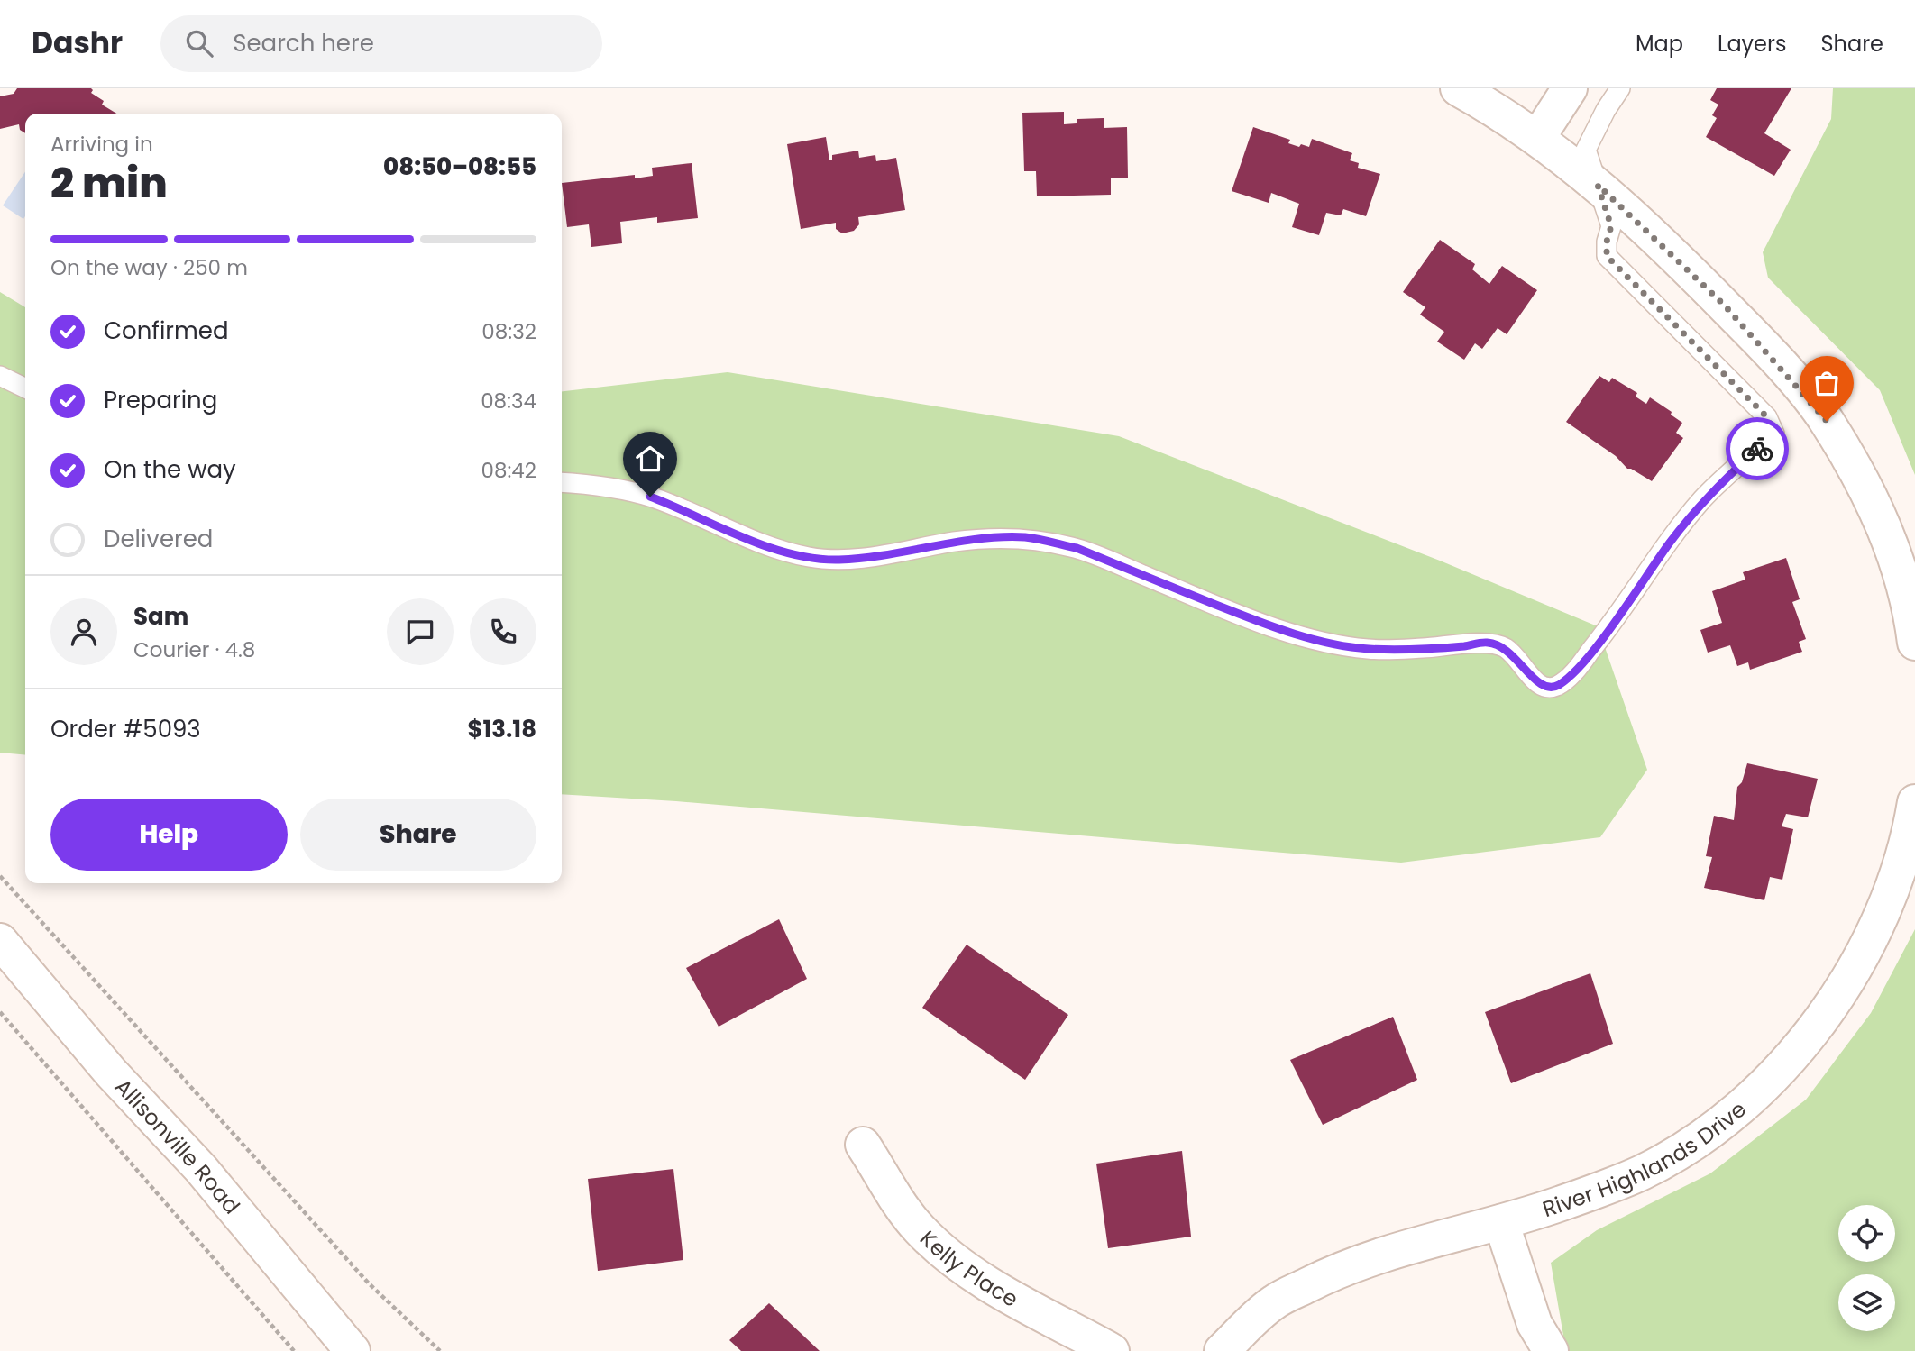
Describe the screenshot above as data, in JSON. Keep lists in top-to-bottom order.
{
  "streets": {
    "street": ["Allisonville Road", "River Highlands Drive", "Kelly Place"]
  },
  "page": {
    "header": "Dashr",
    "search": "Search here",
    "nav": ["Map", "Layers", "Share"],
    "heading": ["2 min", "Arriving in", "08:50–08:55"],
    "panel": [
      "Sam",
      "Courier · 4.8",
      "Order #5093",
      "$13.18"
    ],
    "bar": "On the way · 250 m",
    "list": [
      ["Confirmed", "08:32"],
      ["Preparing", "08:34"],
      ["On the way", "08:42"],
      "Delivered"
    ],
    "buttons": ["Help", "Share"]
  }
}
